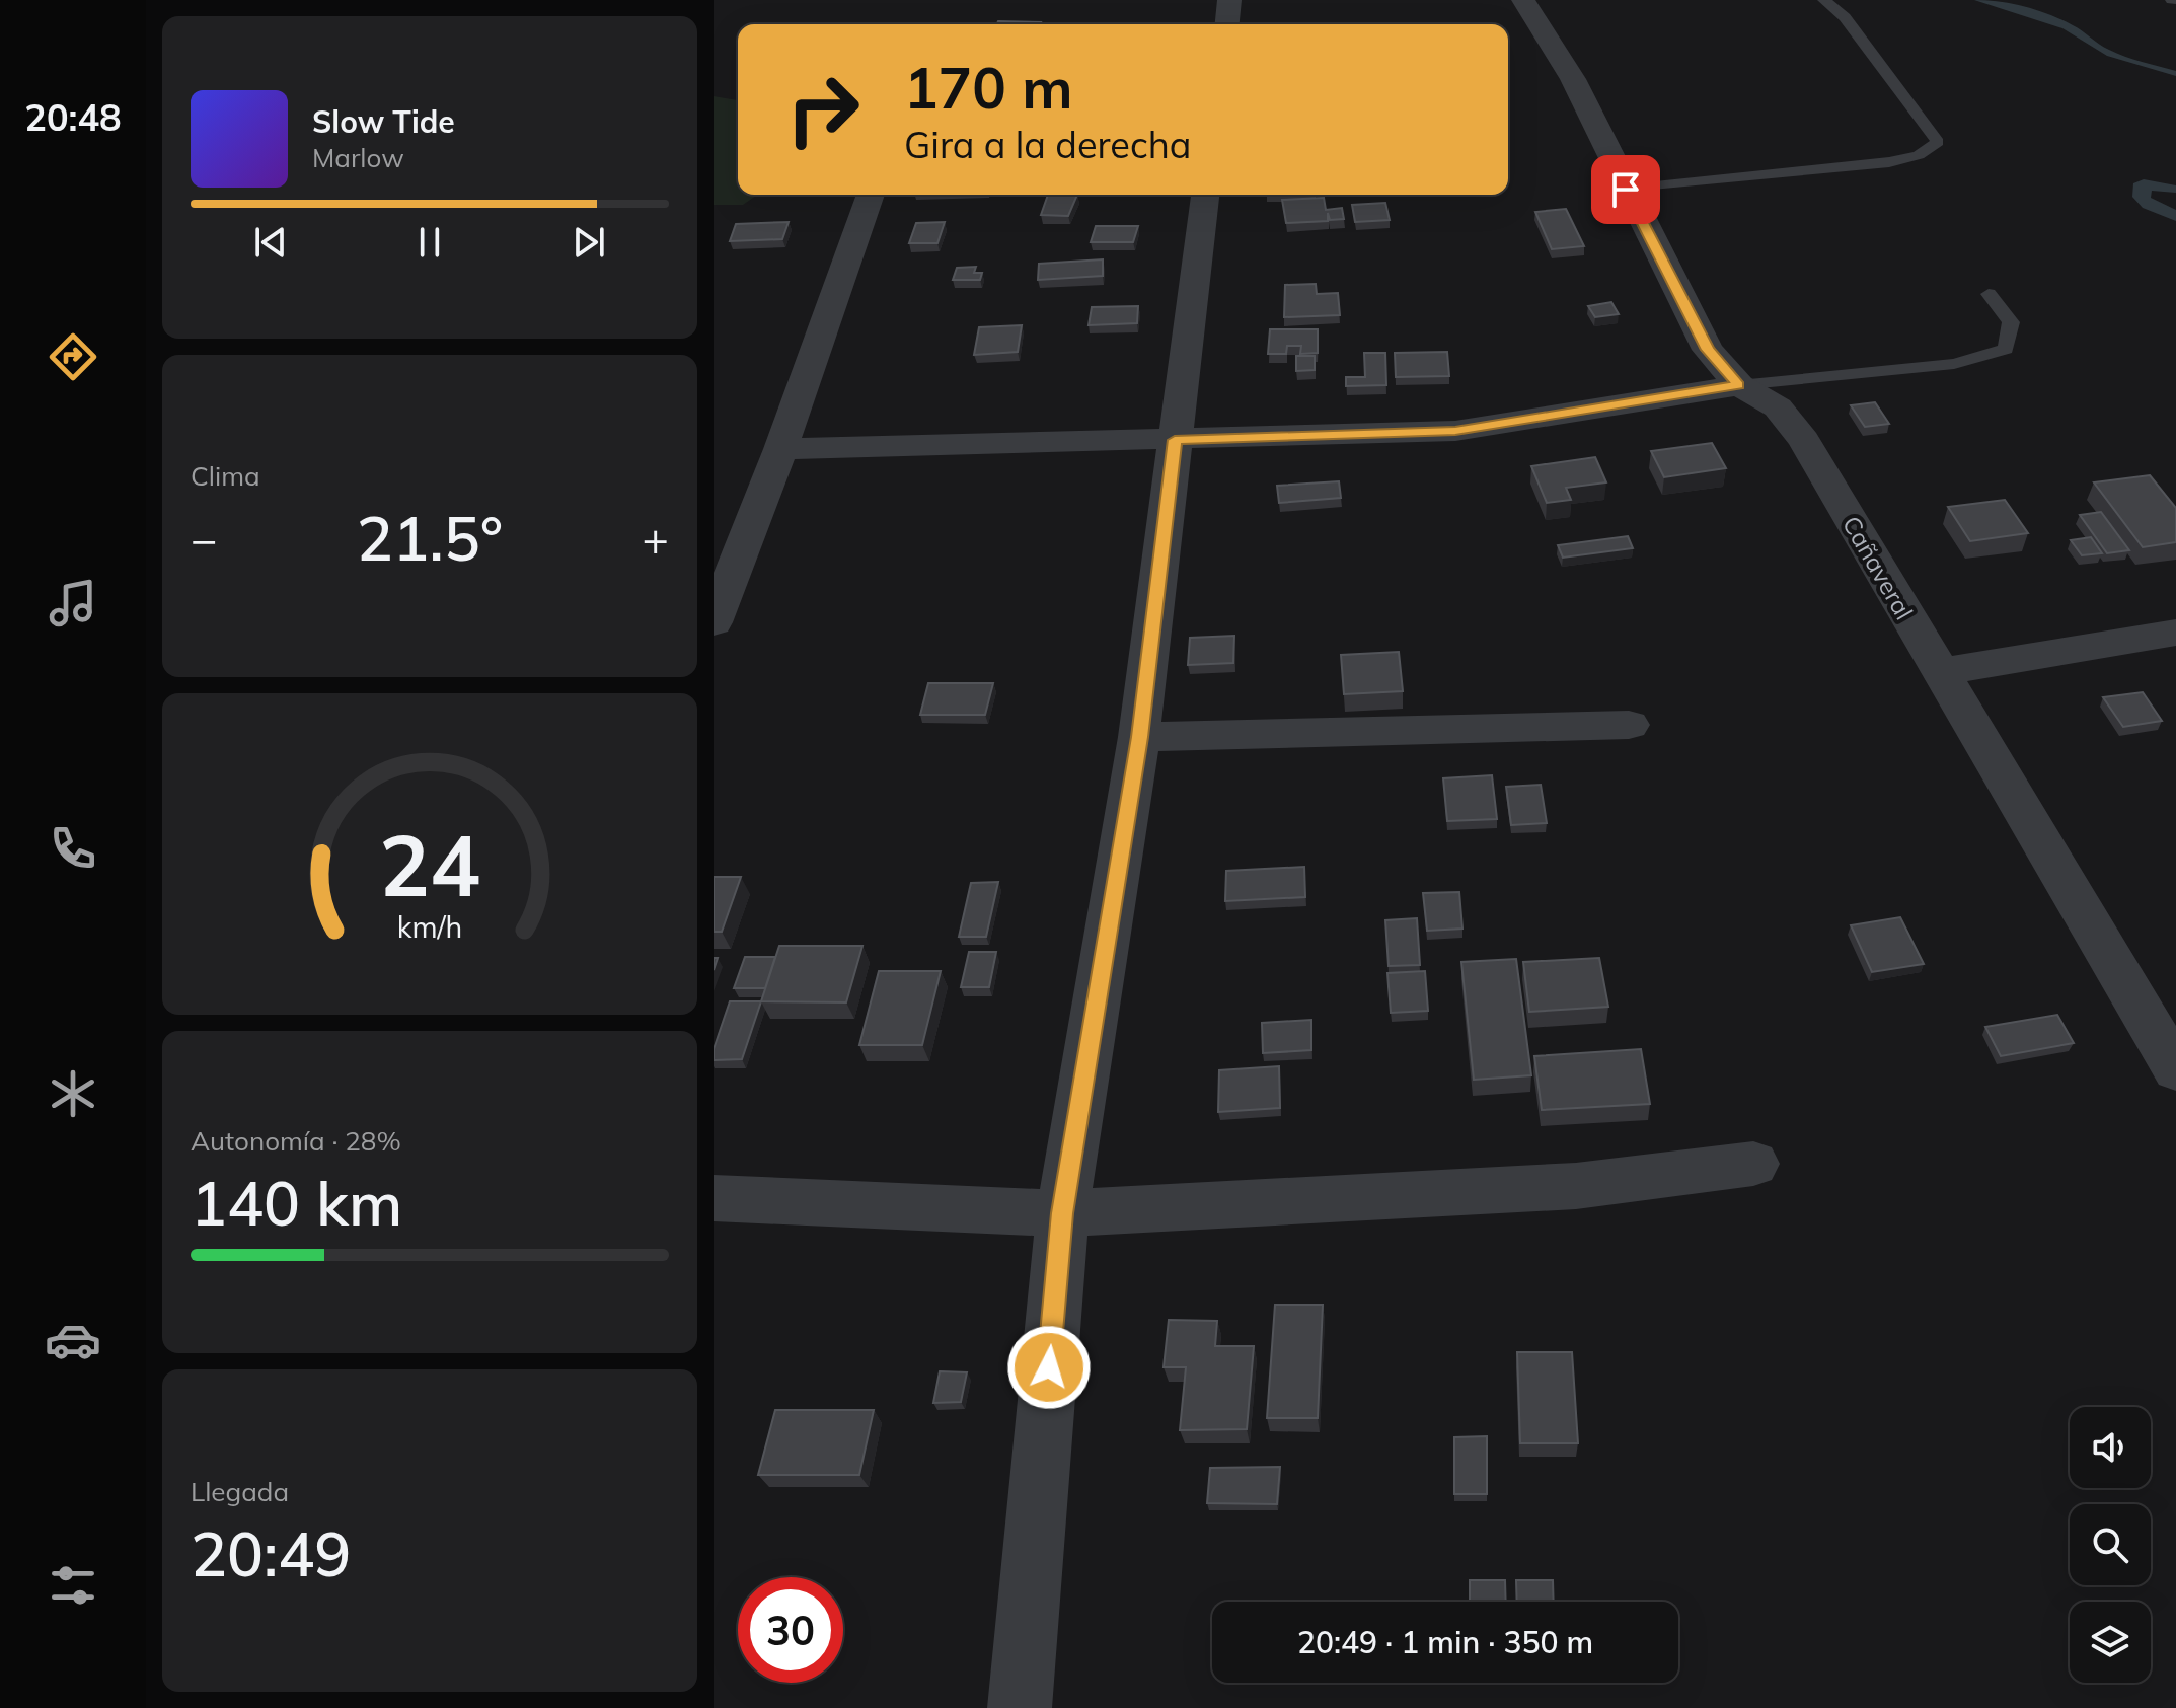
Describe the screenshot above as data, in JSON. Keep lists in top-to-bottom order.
{
  "streets": {
    "street": ["Cañaveral"]
  },
  "page": {
    "tabs": "20:48",
    "turn": ["170 m", "Gira a la derecha"],
    "song": ["Slow Tide", "Marlow"],
    "tile": [
      "Clima",
      ["Autonomía · 28%", "140 km"],
      ["Llegada", "20:49"]
    ],
    "heat": ["−", "21.5°", "+"],
    "limit": "30",
    "trip": "20:49 · 1 min · 350 m",
    "gauge": ["24", "km/h"]
  }
}
